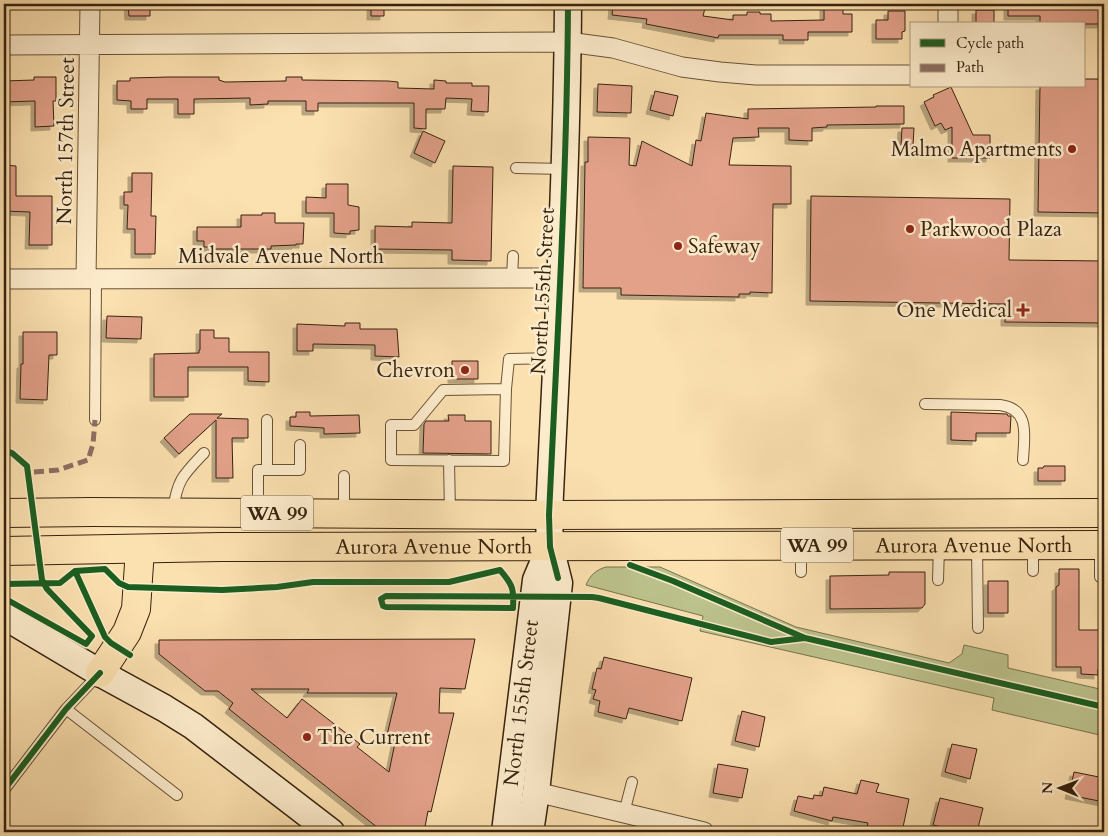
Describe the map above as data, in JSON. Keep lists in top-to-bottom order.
{
  "streets": {
    "highway": ["WA 99", "Aurora Avenue North"],
    "street": ["North 157th Street", "Midvale Avenue North", "North 155th Street"]
  },
  "crossings": [
    ["North 157th Street", "Midvale Avenue North"],
    ["Midvale Avenue North", "North 155th Street"],
    ["North 155th Street", "Aurora Avenue North"]
  ],
  "places": {
    "other": [
      "Malmo Apartments",
      "Parkwood Plaza",
      "Safeway",
      "Chevron",
      "The Current"
    ],
    "health": ["One Medical"]
  },
  "legend": ["Cycle path", "Path"],
  "north": "left"
}
